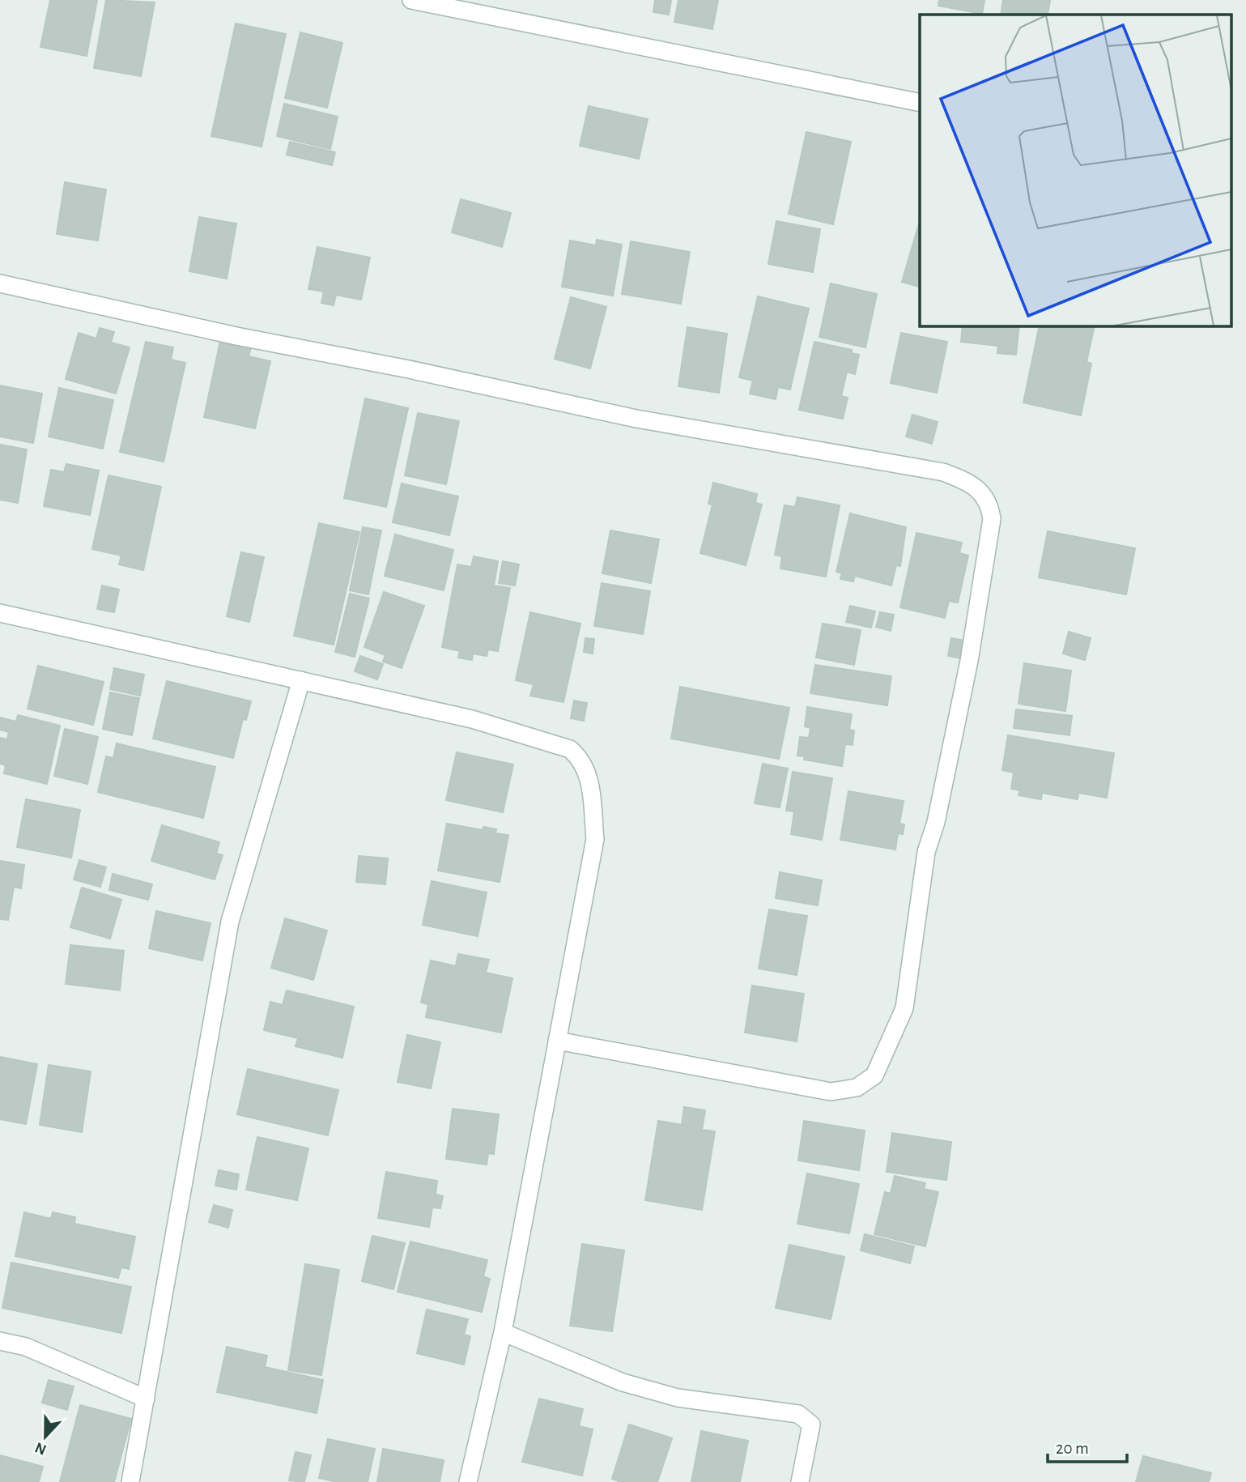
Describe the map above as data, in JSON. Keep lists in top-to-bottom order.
{
  "scale_bar": "20 m",
  "north": "bottom"
}
